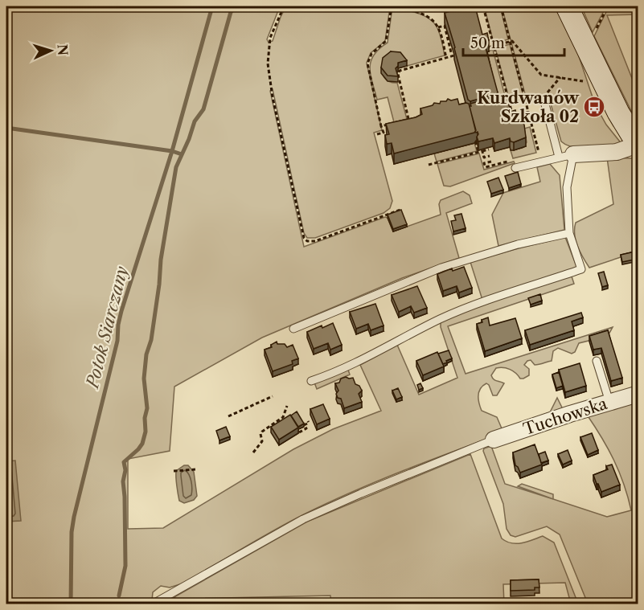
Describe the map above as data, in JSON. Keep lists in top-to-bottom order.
{
  "streets": {
    "street": ["Tuchowska"]
  },
  "water": ["Potok Siarczany"],
  "places": {
    "bus stop": ["Kurdwanów Szkoła 02"]
  },
  "scale_bar": "50 m",
  "north": "right"
}
